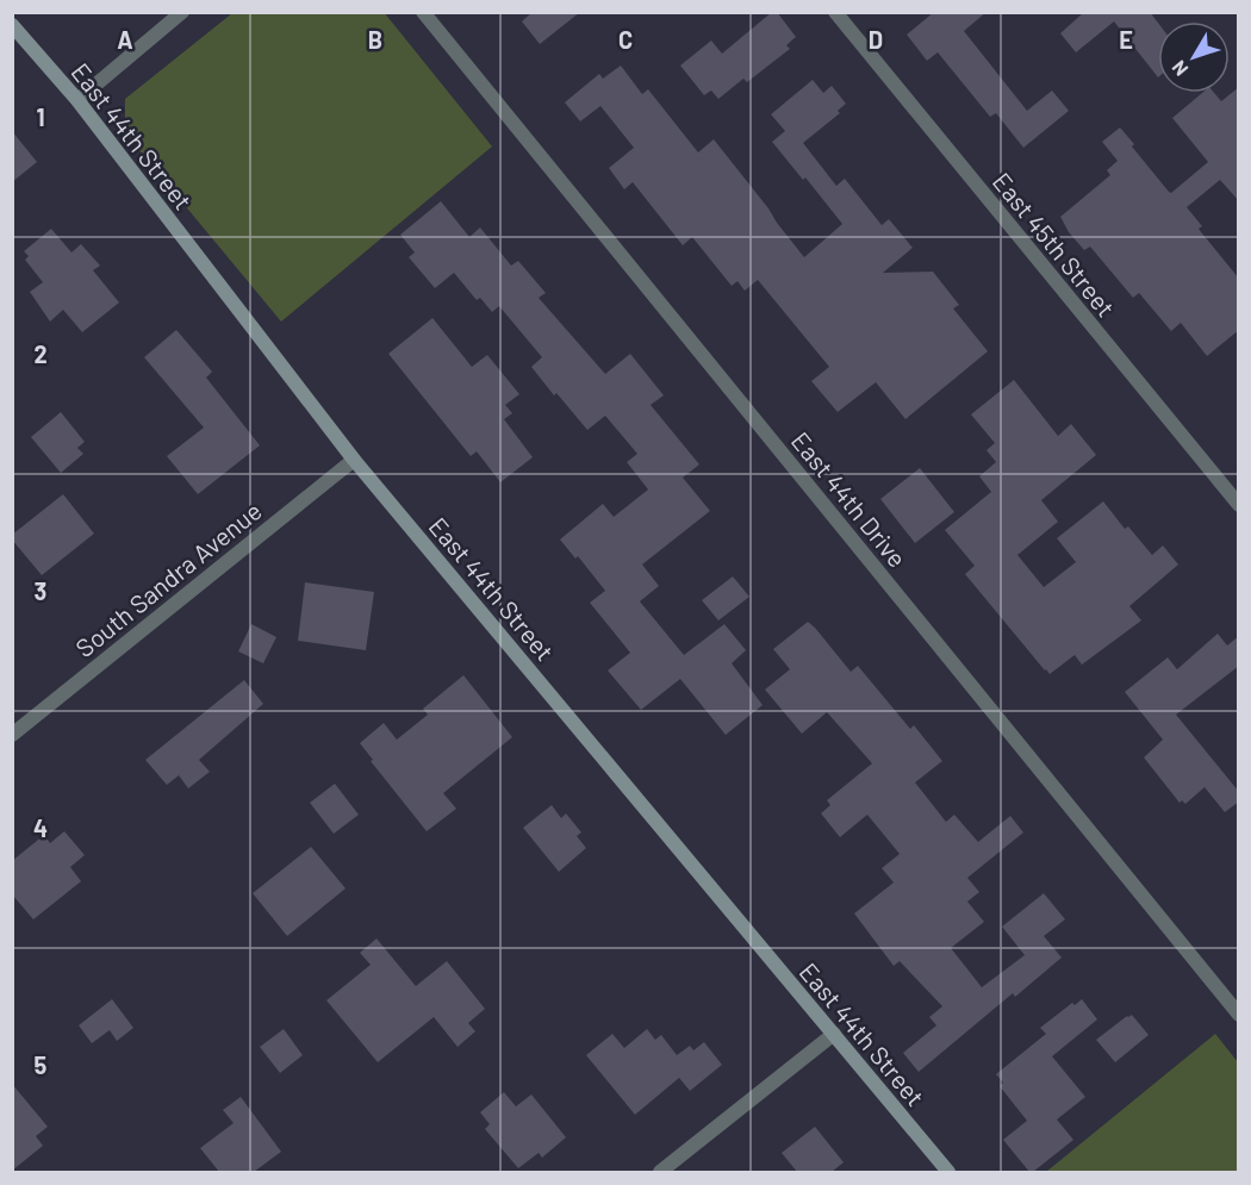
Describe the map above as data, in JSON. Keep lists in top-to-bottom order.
{
  "streets": {
    "street": [
      "East 44th Street",
      "East 45th Street",
      "East 44th Drive",
      "South Sandra Avenue"
    ]
  },
  "crossings": [
    ["East 44th Street", "South Sandra Avenue"]
  ],
  "north": "bottom left",
  "grid": {
    "columns": [
      "A",
      "B",
      "C",
      "D",
      "E"
    ],
    "rows": [
      "1",
      "2",
      "3",
      "4",
      "5"
    ]
  }
}
